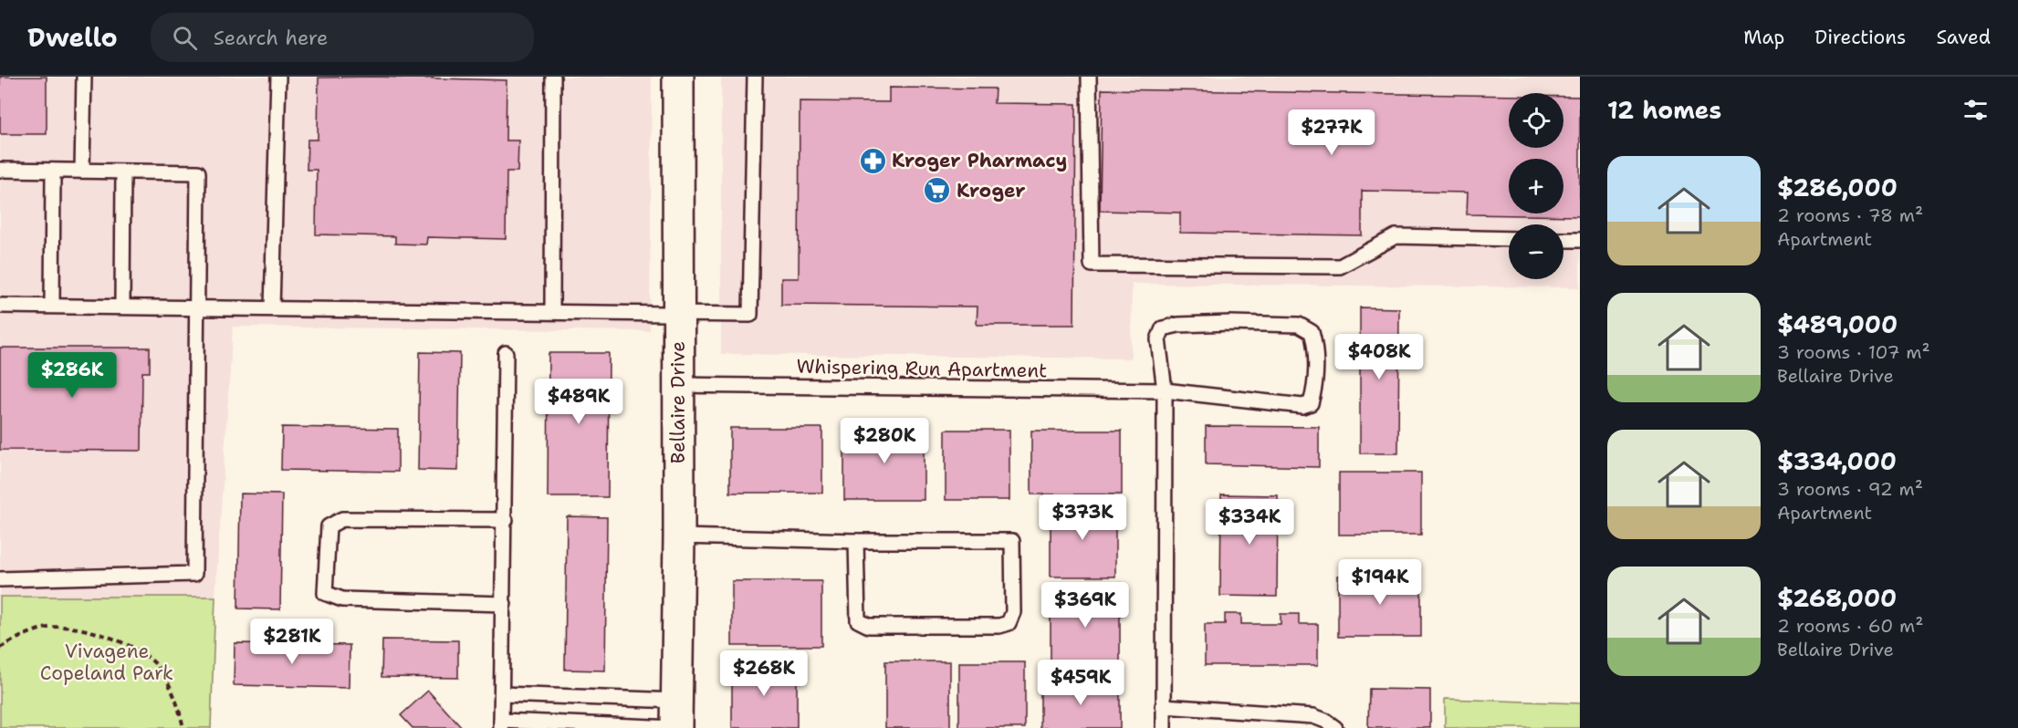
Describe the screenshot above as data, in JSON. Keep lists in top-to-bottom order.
{
  "streets": {
    "street": ["Bellaire Drive"],
    "lane": ["Whispering Run Apartment"]
  },
  "crossings": [
    ["Whispering Run Apartment", "Bellaire Drive"]
  ],
  "parks": ["Vivagene Copeland Park"],
  "places": {
    "pharmacy": ["Kroger Pharmacy"],
    "supermarket": ["Kroger"]
  },
  "page": {
    "header": "Dwello",
    "search": "Search here",
    "nav": ["Map", "Directions", "Saved"],
    "heading": "12 homes",
    "map_buttons": ["+", "−"],
    "price": [
      "$277K",
      "$408K",
      "$286K",
      "$489K",
      "$280K",
      "$373K",
      "$334K",
      "$194K",
      "$369K",
      "$281K",
      "$268K",
      "$459K"
    ],
    "list": [
      {
        "name": "$286,000",
        "note": "2 rooms · 78 m² · Apartment"
      },
      {
        "name": "$489,000",
        "note": "3 rooms · 107 m² · Bellaire Drive"
      },
      {
        "name": "$334,000",
        "note": "3 rooms · 92 m² · Apartment"
      },
      {
        "name": "$268,000",
        "note": "2 rooms · 60 m² · Bellaire Drive"
      }
    ]
  }
}
